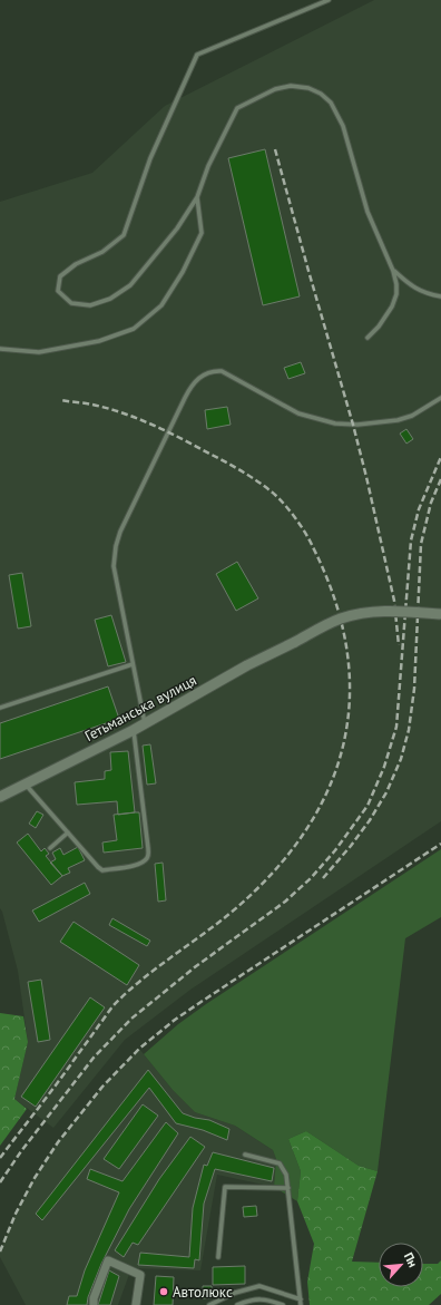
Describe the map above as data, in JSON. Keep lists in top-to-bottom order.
{
  "streets": {
    "street": ["Гетьманська вулиця"]
  },
  "places": ["Автолюкс"],
  "north": "top right"
}
